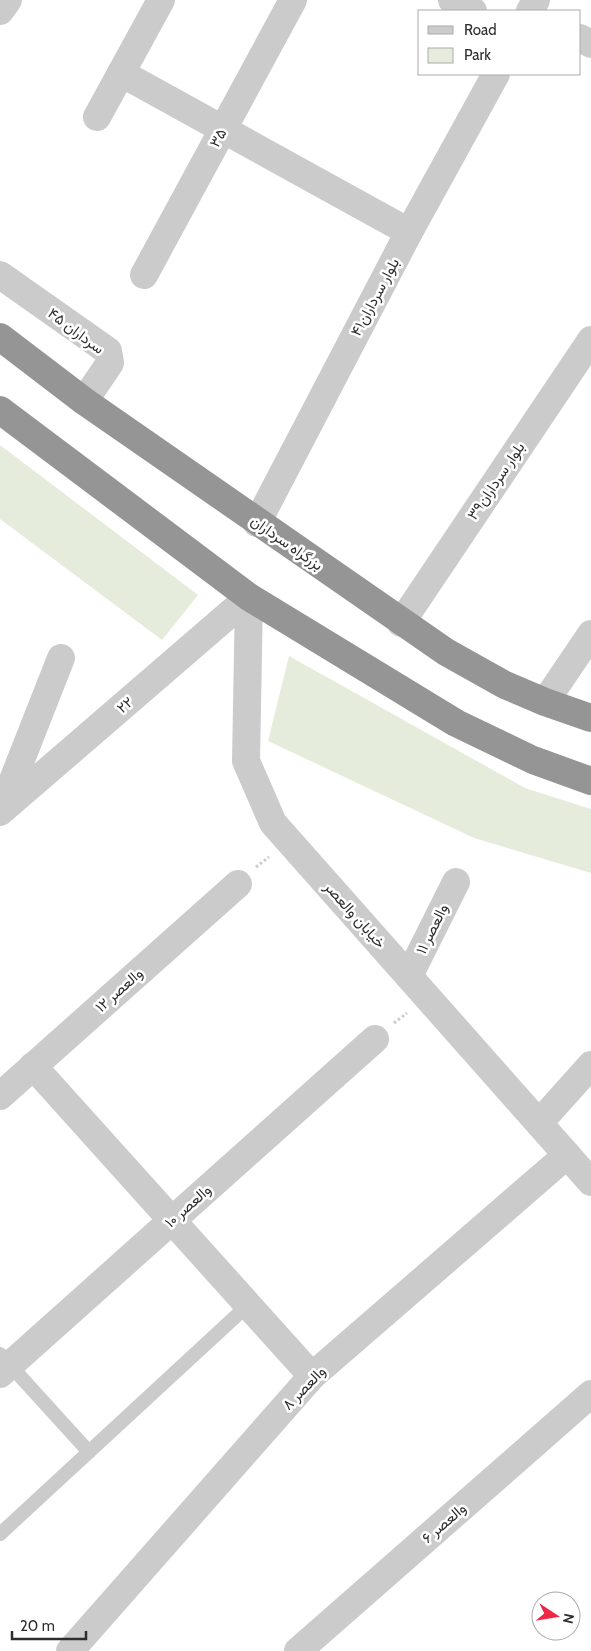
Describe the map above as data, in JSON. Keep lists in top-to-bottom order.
{
  "streets": {
    "highway": ["بزرگراه سرداران"],
    "street": [
      "۳۵",
      "بلوار سرداران۴۱",
      "سرداران ۴۵",
      "بلوار سرداران۳۹",
      "۲۲",
      "خیابان والعصر",
      "والعصر ۱۱",
      "والعصر ۱۲",
      "والعصر ۱۰",
      "والعصر ۸",
      "والعصر ۶"
    ]
  },
  "crossings": [
    ["بلوار سرداران۴۱", "بزرگراه سرداران"],
    ["سرداران ۴۵", "بزرگراه سرداران"],
    ["بلوار سرداران۳۹", "بزرگراه سرداران"],
    ["۲۲", "خیابان والعصر"],
    ["خیابان والعصر", "والعصر ۱۱"],
    ["خیابان والعصر", "والعصر ۸"]
  ],
  "legend": ["Road", "Park"],
  "scale_bar": "20 m",
  "north": "right"
}
